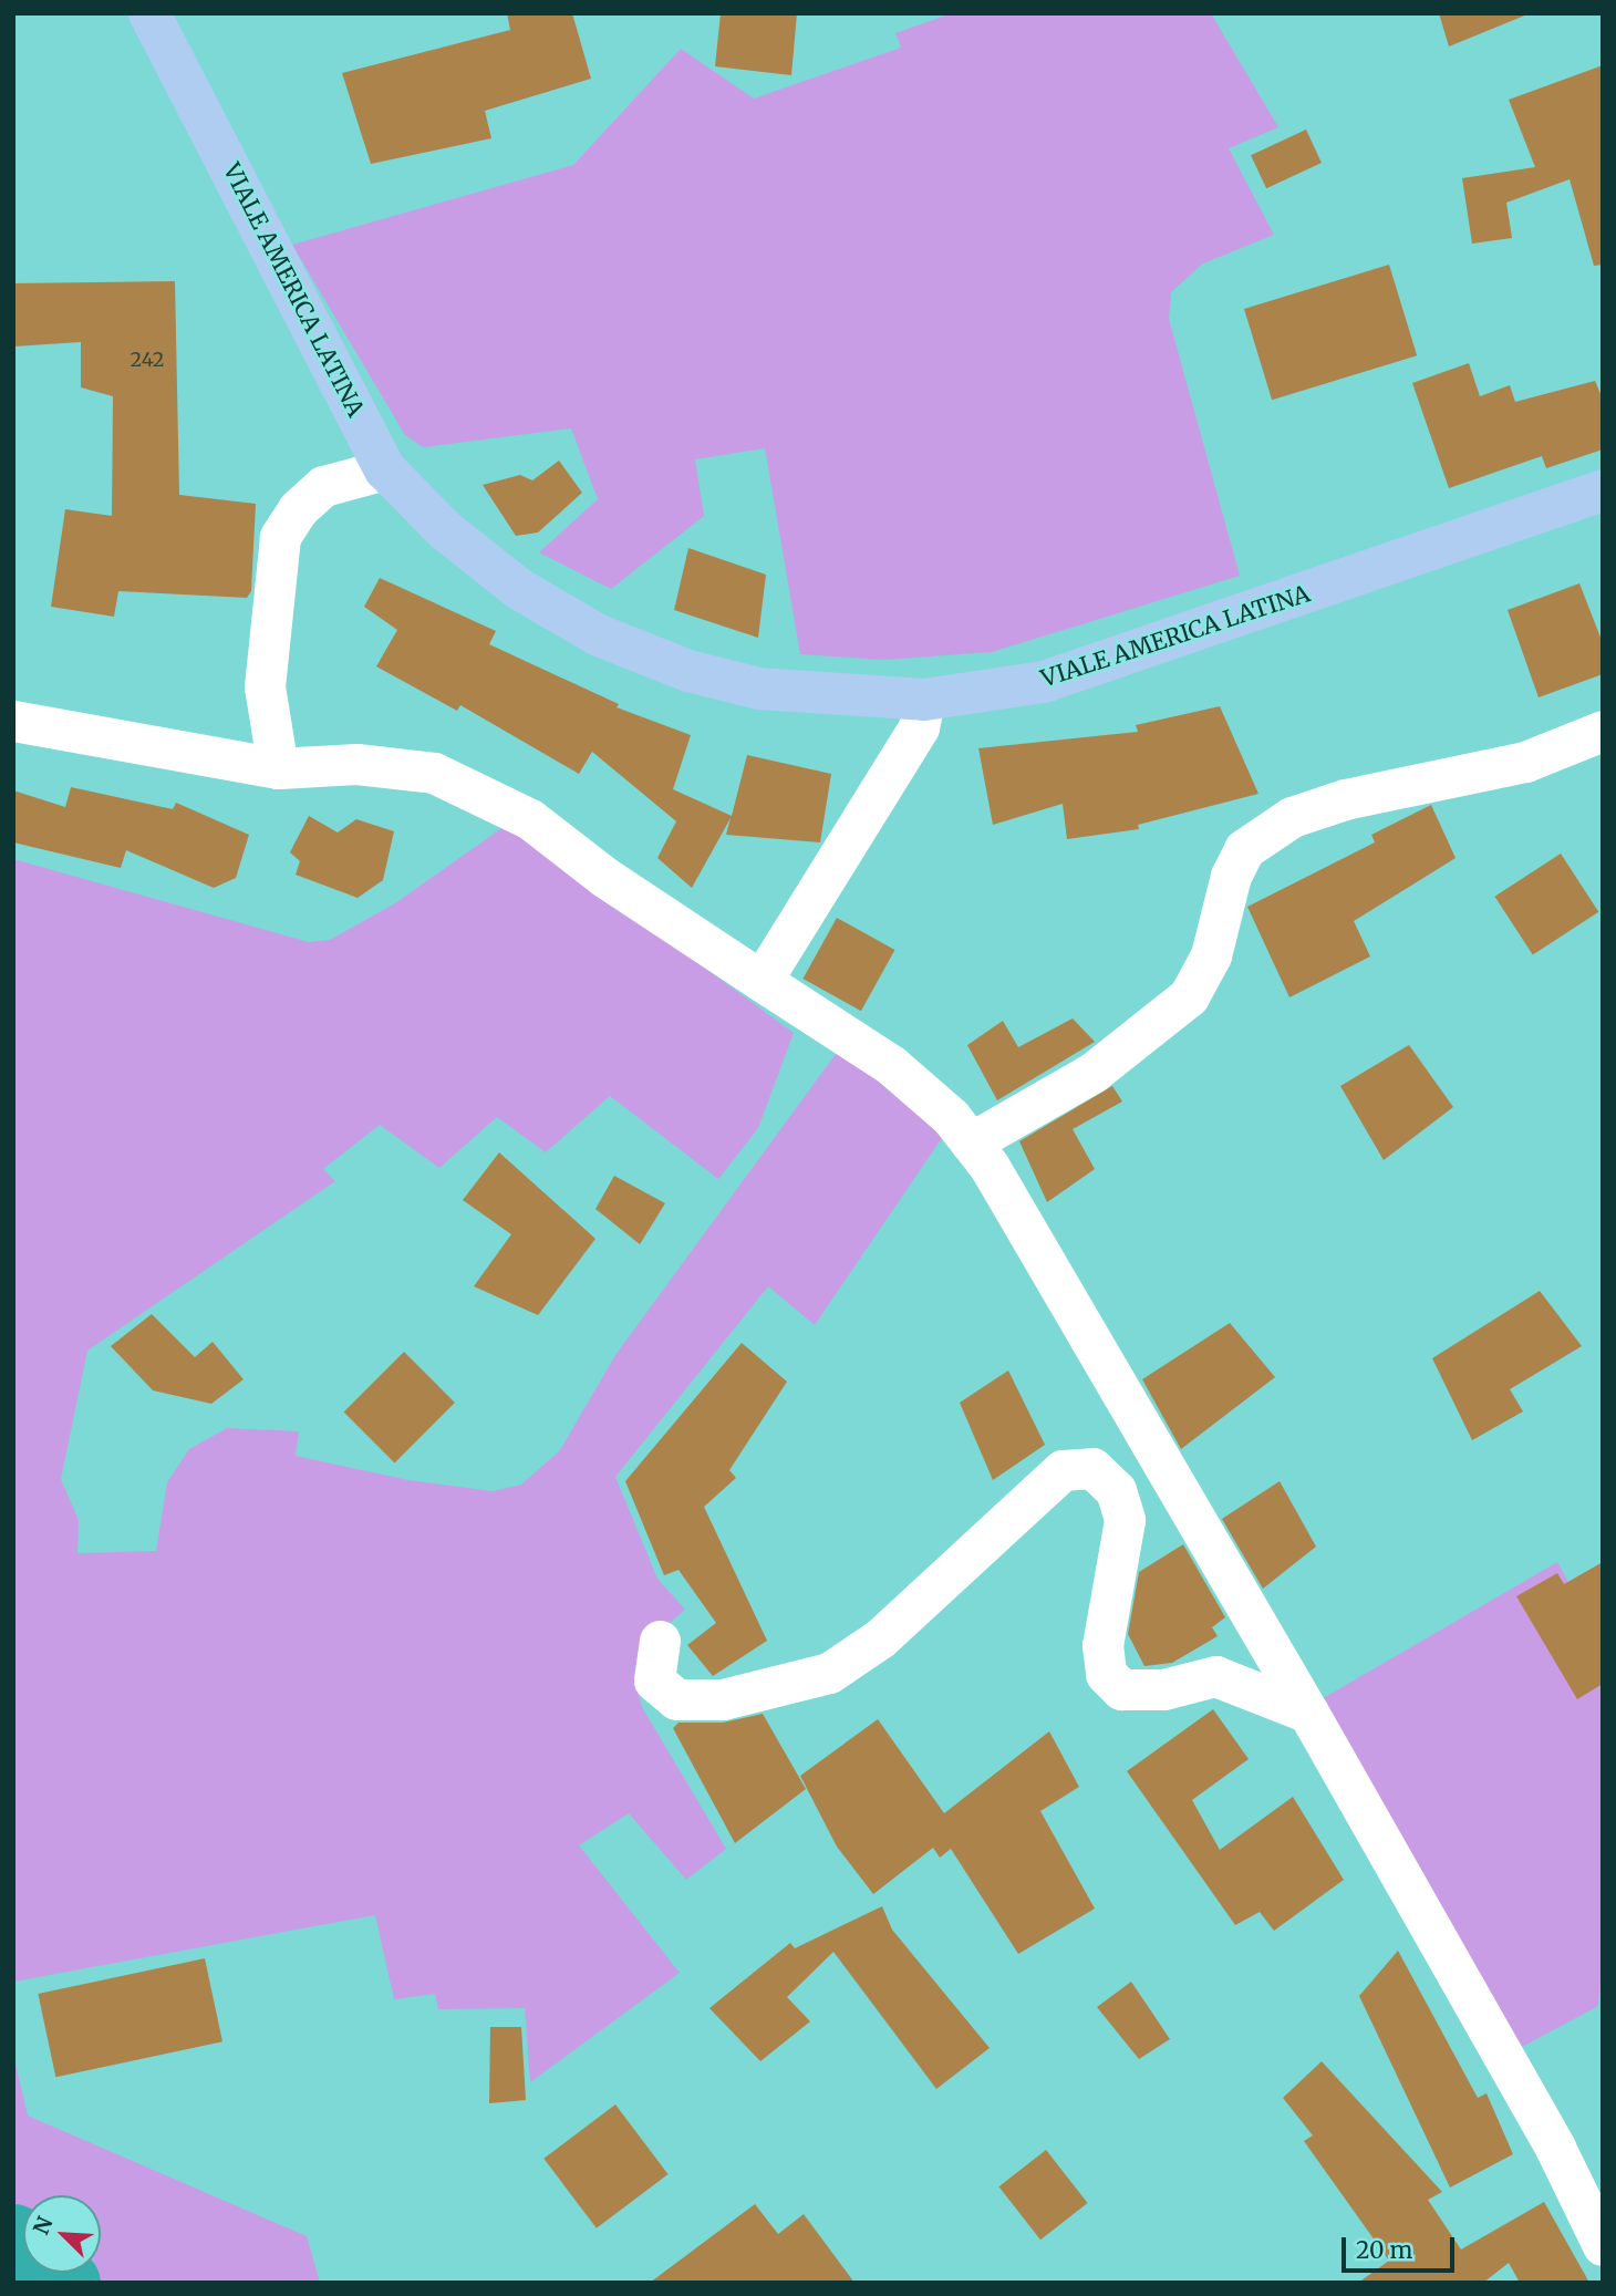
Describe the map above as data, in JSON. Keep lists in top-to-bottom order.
{
  "streets": {
    "main road": ["VIALE AMERICA LATINA"]
  },
  "house_numbers": ["242"],
  "scale_bar": "20 m",
  "north": "top left"
}
